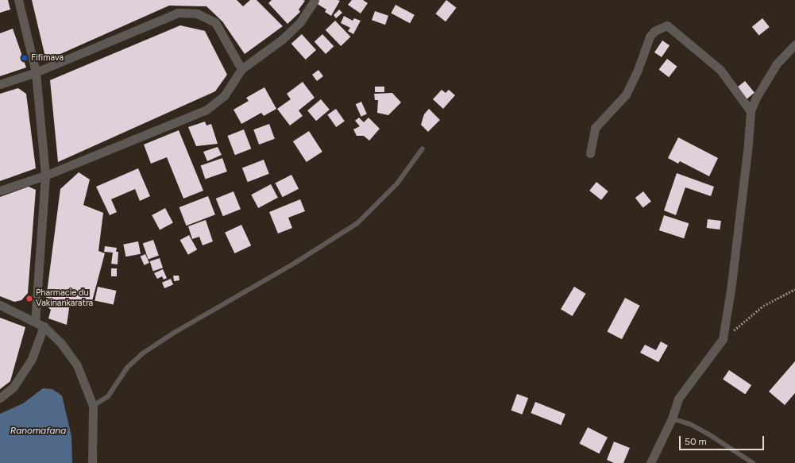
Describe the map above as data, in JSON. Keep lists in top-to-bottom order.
{
  "water": ["Ranomafana"],
  "places": ["Fifimava", "Pharmacie du Vakinankaratra"],
  "scale_bar": "50 m"
}
